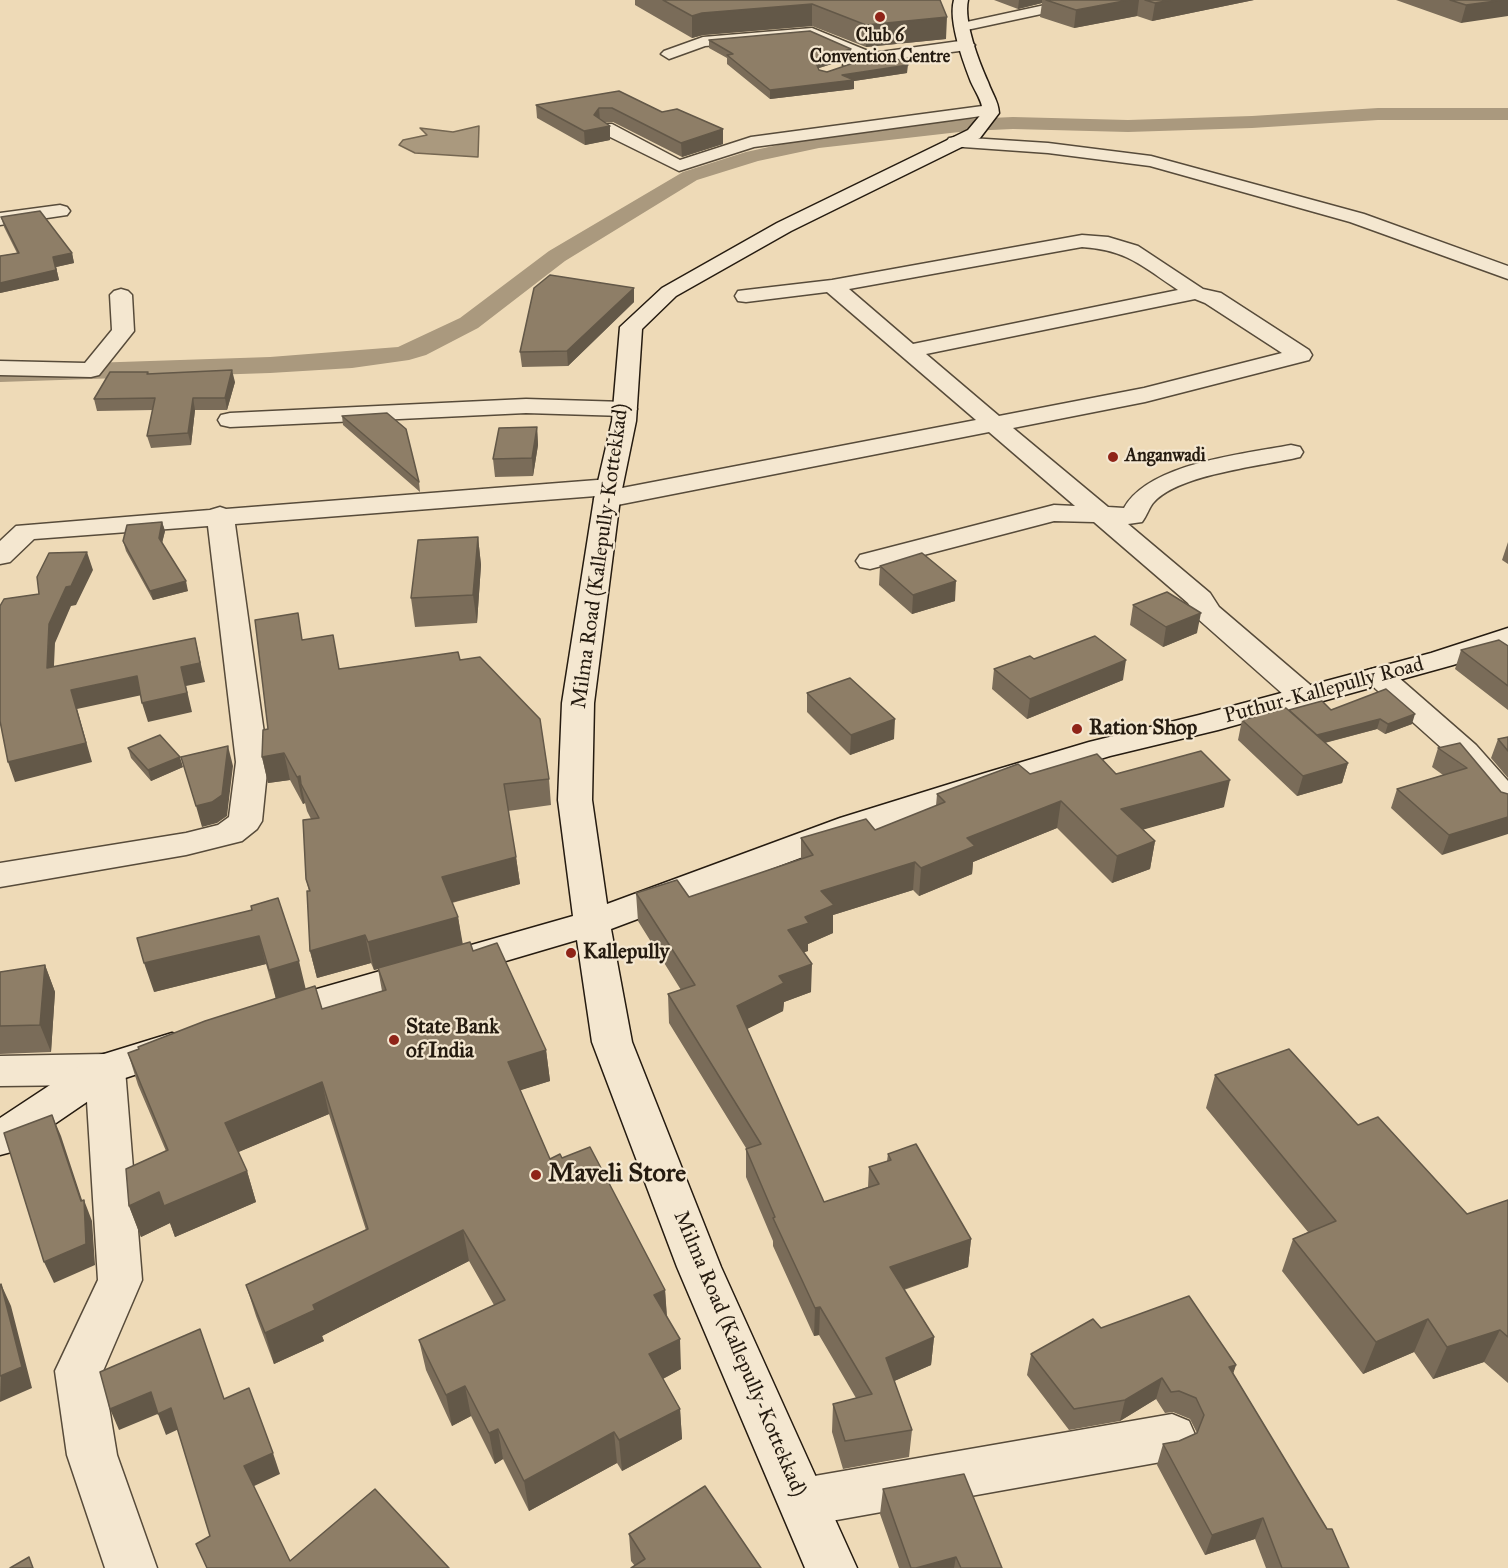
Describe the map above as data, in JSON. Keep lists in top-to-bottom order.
{
  "streets": {
    "street": ["Milma Road (Kallepully-Kottekkad)", "Puthur-Kallepully Road"]
  },
  "crossings": [
    ["Milma Road (Kallepully-Kottekkad)", "Puthur-Kallepully Road"]
  ],
  "places": [
    "Club 6 Convention Centre",
    "Anganwadi",
    "Ration Shop",
    "Kallepully",
    "State Bank of India",
    "Maveli Store"
  ]
}
